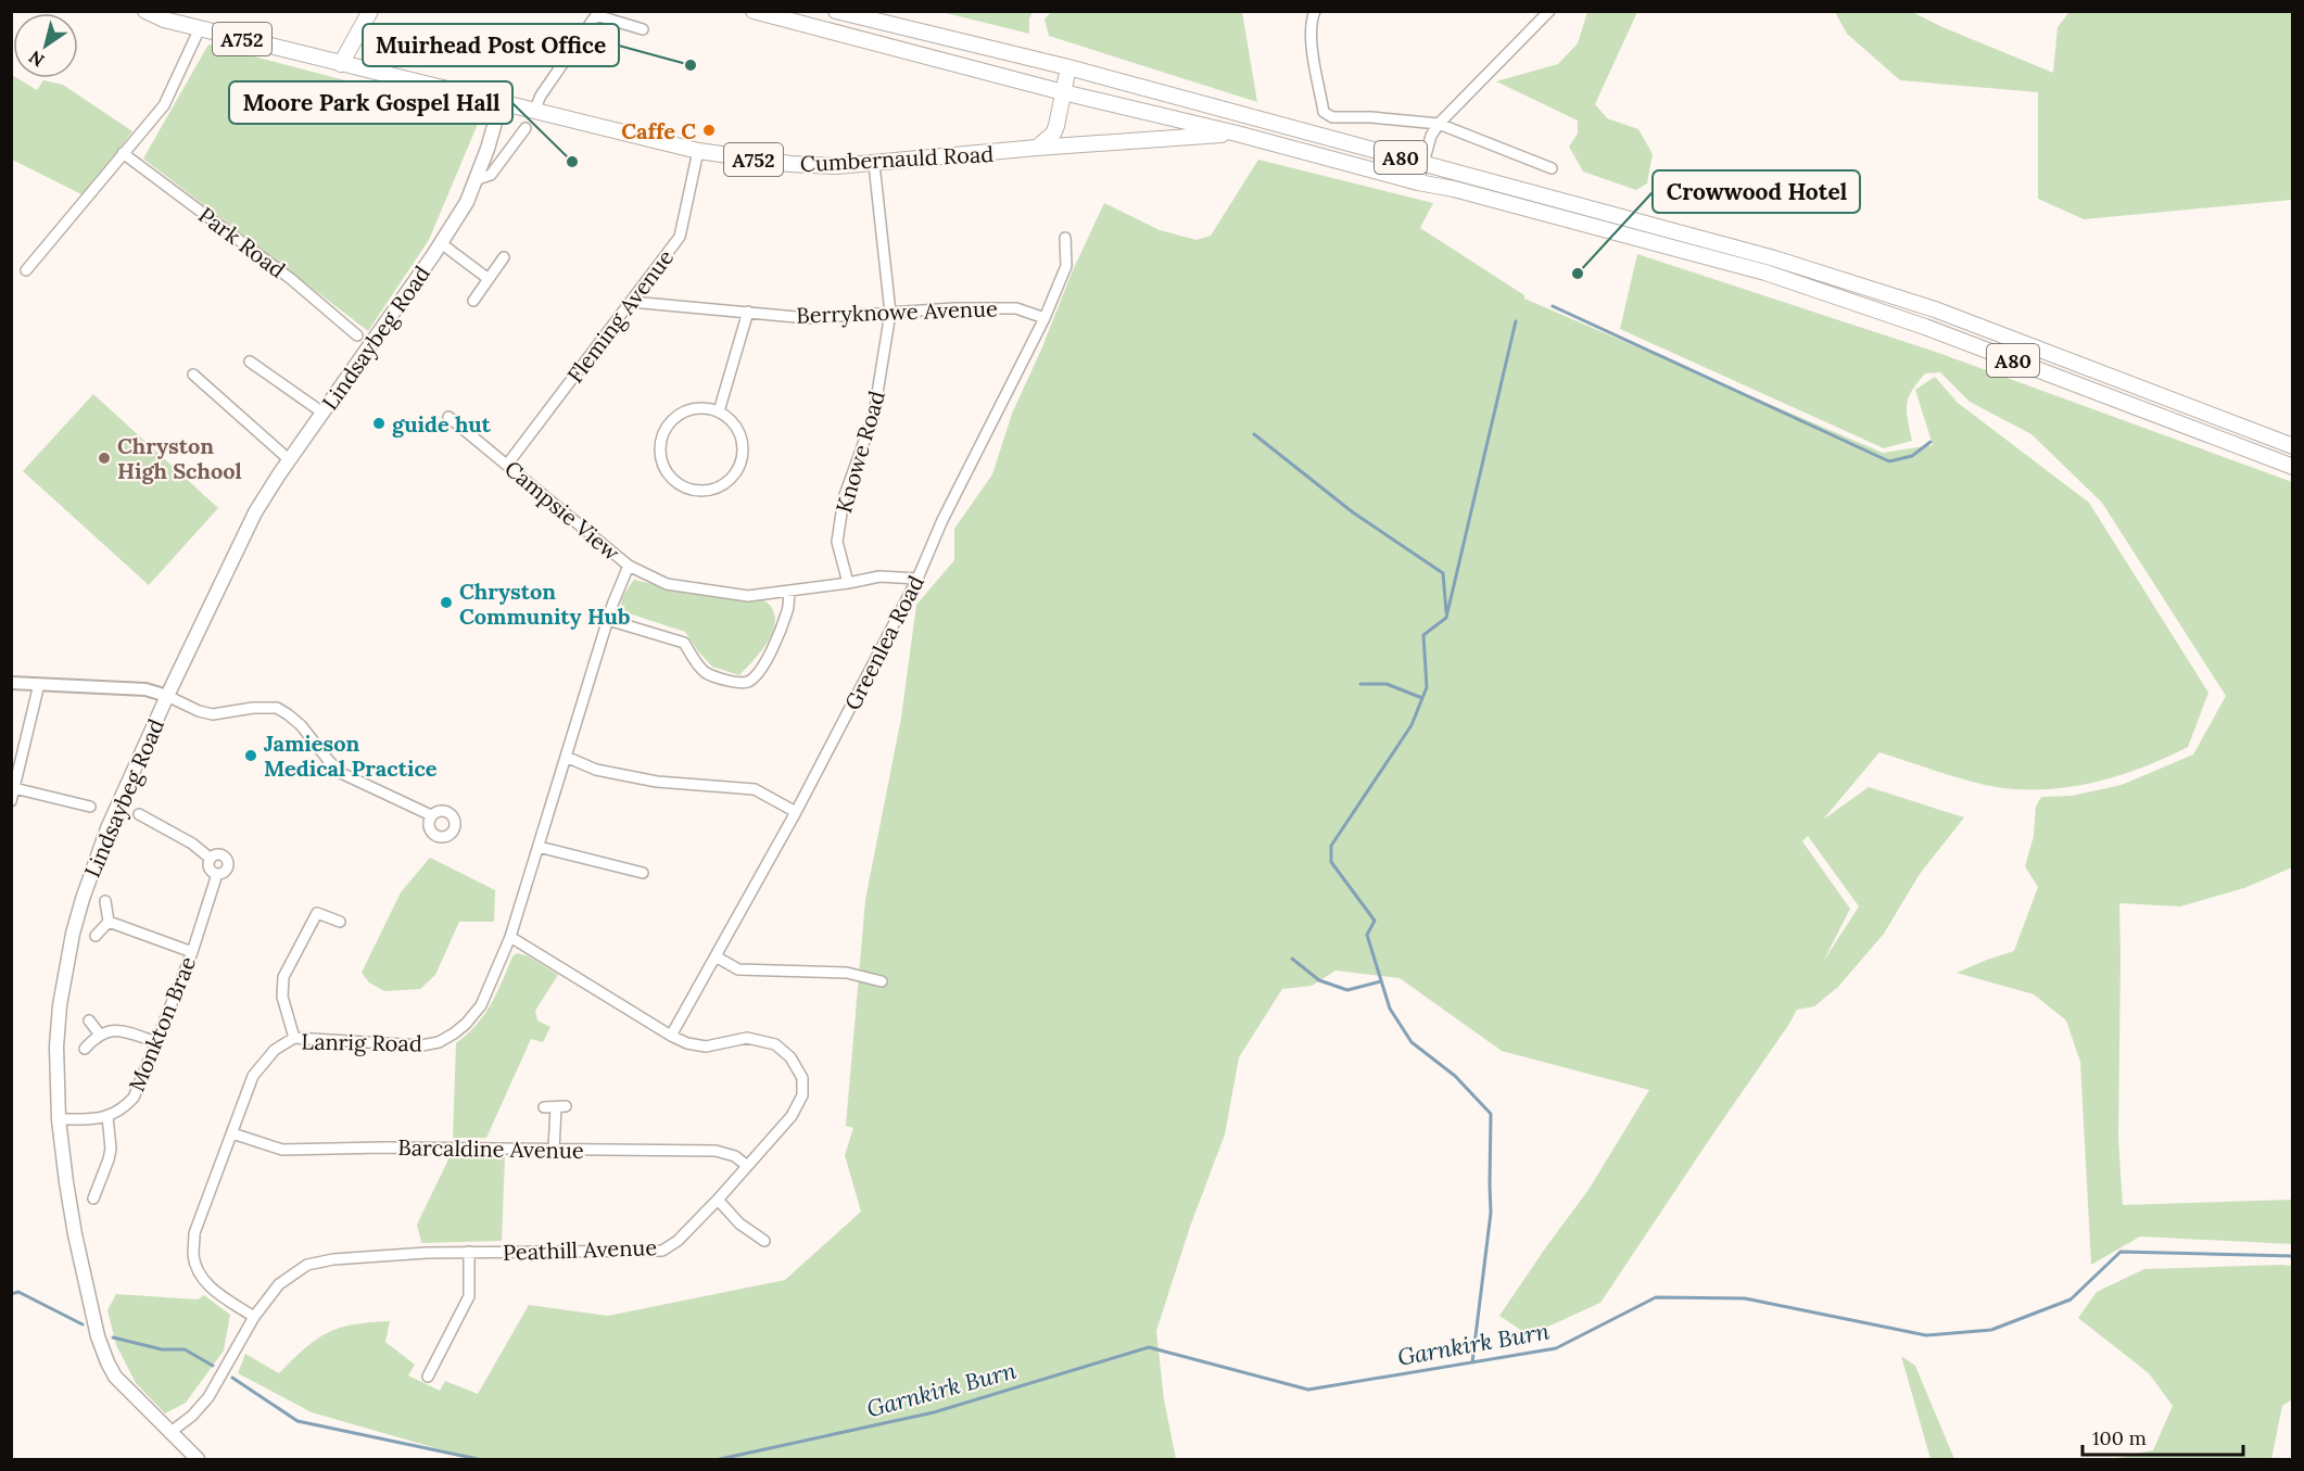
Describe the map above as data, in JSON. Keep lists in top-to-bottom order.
{
  "streets": {
    "main road": [
      "A752",
      "A80",
      "Cumbernauld Road",
      "Lindsaybeg Road"
    ],
    "street": [
      "Park Road",
      "Berryknowe Avenue",
      "Fleming Avenue",
      "Knowe Road",
      "Campsie View",
      "Greenlea Road",
      "Monkton Brae",
      "Lanrig Road",
      "Barcaldine Avenue",
      "Peathill Avenue"
    ]
  },
  "crossings": [
    ["A80", "Cumbernauld Road"],
    ["Cumbernauld Road", "Fleming Avenue"],
    ["Cumbernauld Road", "Lindsaybeg Road"],
    ["Cumbernauld Road", "Knowe Road"],
    ["Berryknowe Avenue", "Fleming Avenue"],
    ["Berryknowe Avenue", "Knowe Road"],
    ["Berryknowe Avenue", "Greenlea Road"],
    ["Fleming Avenue", "Campsie View"],
    ["Lindsaybeg Road", "Peathill Avenue"],
    ["Knowe Road", "Campsie View"],
    ["Campsie View", "Greenlea Road"],
    ["Campsie View", "Lanrig Road"],
    ["Greenlea Road", "Peathill Avenue"],
    ["Lanrig Road", "Barcaldine Avenue"],
    ["Lanrig Road", "Peathill Avenue"],
    ["Barcaldine Avenue", "Peathill Avenue"]
  ],
  "water": ["Garnkirk Burn"],
  "places": [
    "Muirhead Post Office",
    "Caffe C",
    "Moore Park Gospel Hall",
    "Crowwood Hotel",
    "guide hut",
    "Chryston High School",
    "Chryston Community Hub",
    "Jamieson Medical Practice"
  ],
  "scale_bar": "100 m",
  "north": "bottom left"
}
